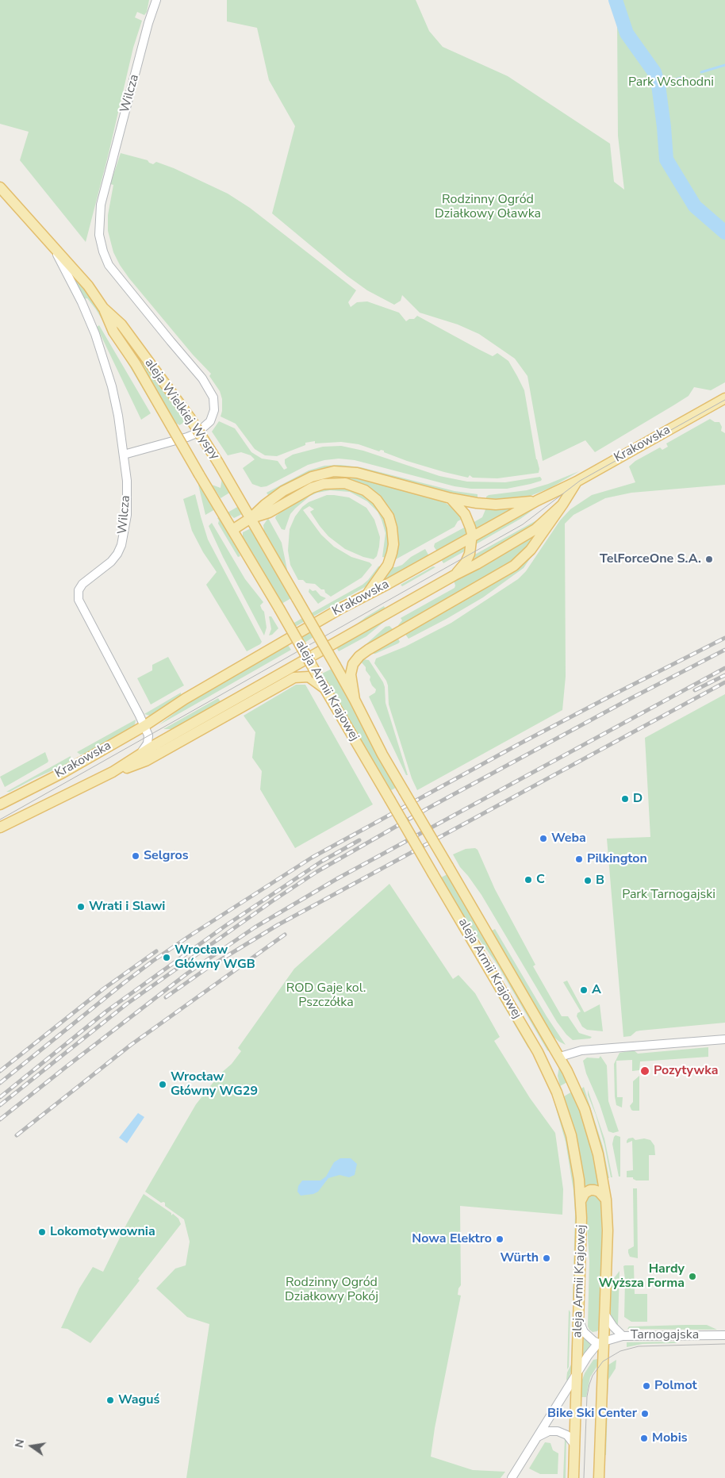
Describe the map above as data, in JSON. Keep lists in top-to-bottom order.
{
  "streets": {
    "main road": ["aleja Wielkiej Wyspy", "Krakowska", "aleja Armii Krajowej"],
    "street": ["Wilcza", "Tarnogajska"]
  },
  "crossings": [
    ["Wilcza", "aleja Wielkiej Wyspy"],
    ["Wilcza", "Krakowska"],
    ["aleja Wielkiej Wyspy", "aleja Armii Krajowej"],
    ["aleja Armii Krajowej", "Tarnogajska"]
  ],
  "parks": [
    "Park Wschodni",
    "Rodzinny Ogród Działkowy Oławka",
    "Park Tarnogajski",
    "ROD Gaje kol. Pszczółka",
    "Rodzinny Ogród Działkowy Pokój"
  ],
  "places": [
    "TelForceOne S.A.",
    "D",
    "Weba",
    "Selgros",
    "Pilkington",
    "C",
    "B",
    "Wrati i Slawi",
    "Wrocław Główny WGB",
    "A",
    "Pozytywka",
    "Wrocław Główny WG29",
    "Lokomotywownia",
    "Nowa Elektro",
    "Würth",
    "Hardy Wyższa Forma",
    "Polmot",
    "Waguś",
    "Bike Ski Center",
    "Mobis"
  ],
  "north": "left"
}
